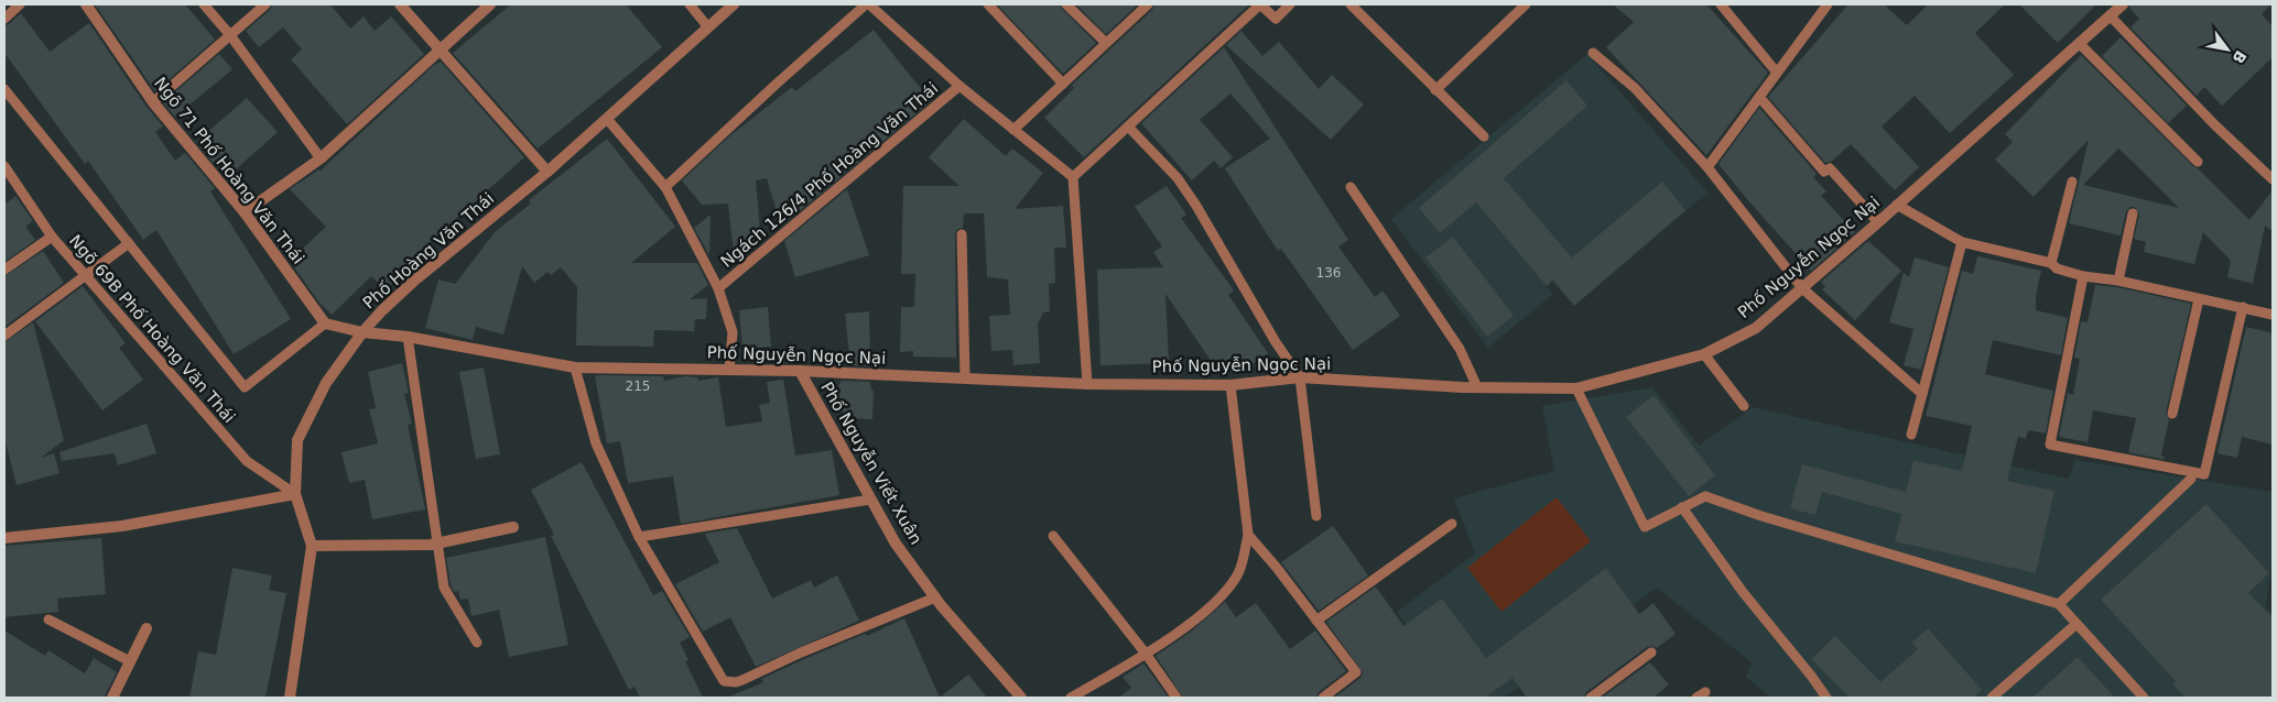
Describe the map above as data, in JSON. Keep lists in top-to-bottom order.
{
  "streets": {
    "street": [
      "Ngõ 71 Phố Hoàng Văn Thái",
      "Phố Hoàng Văn Thái",
      "Phố Nguyễn Ngọc Nại",
      "Phố Nguyễn Viết Xuân"
    ],
    "lane": ["Ngách 126/4 Phố Hoàng Văn Thái", "Ngõ 69B Phố Hoàng Văn Thái"]
  },
  "crossings": [
    ["Phố Hoàng Văn Thái", "Phố Nguyễn Ngọc Nại"],
    ["Phố Hoàng Văn Thái", "Ngõ 69B Phố Hoàng Văn Thái"],
    ["Phố Nguyễn Ngọc Nại", "Phố Nguyễn Viết Xuân"]
  ],
  "house_numbers": ["136", "215"],
  "north": "bottom right"
}
